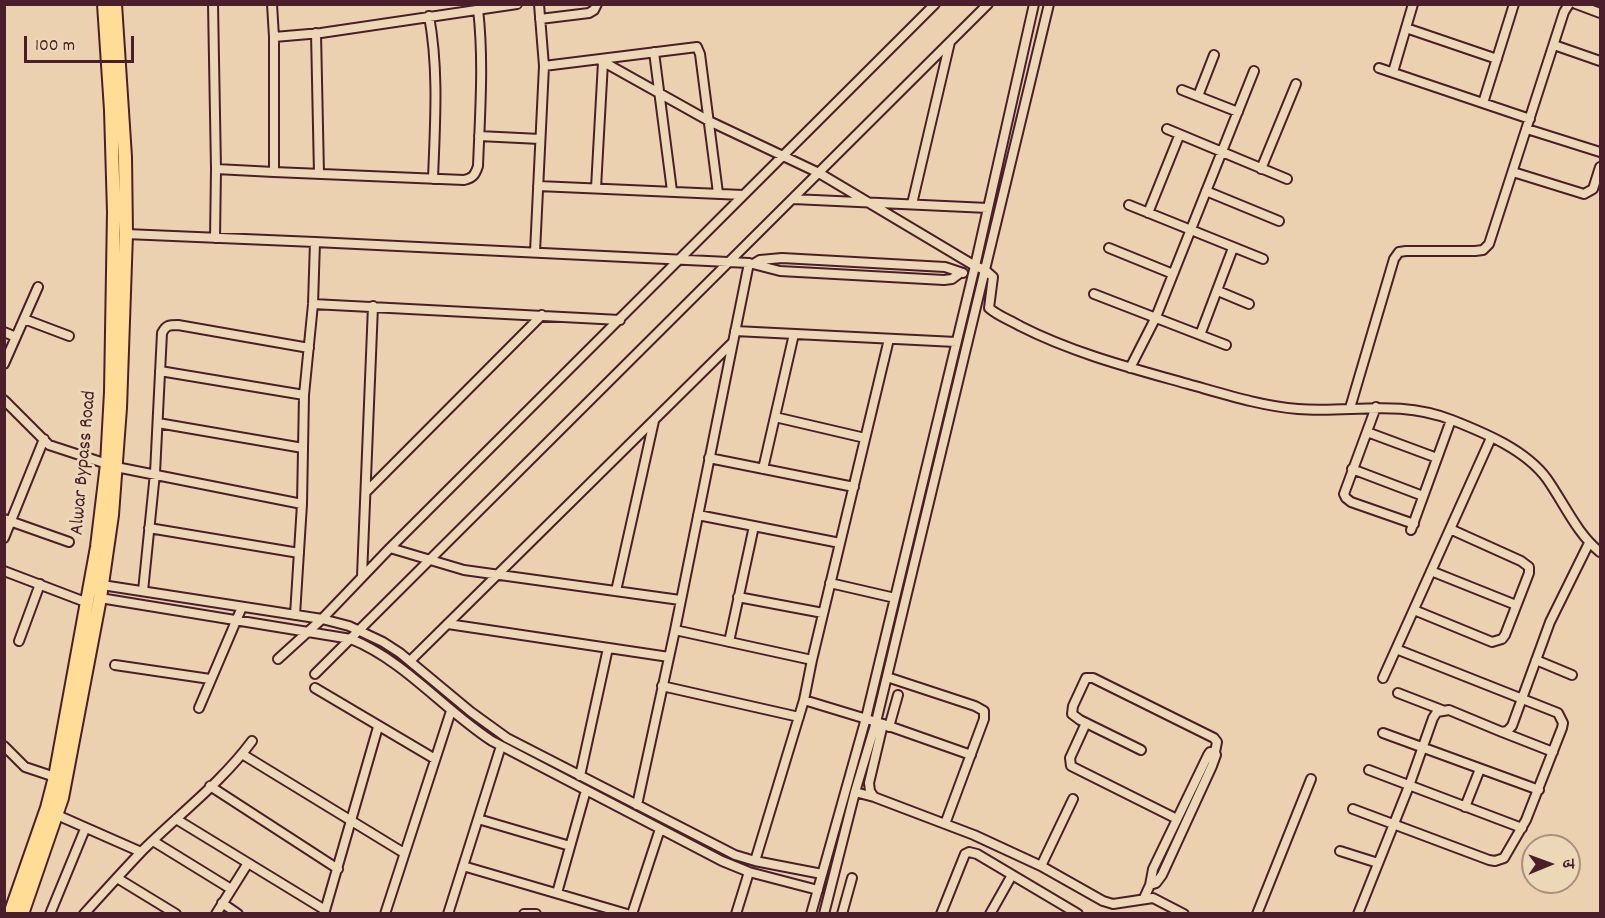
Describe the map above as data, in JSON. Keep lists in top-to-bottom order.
{
  "streets": {
    "main road": ["Alwar Bypass Road"]
  },
  "scale_bar": "100 m",
  "north": "right"
}
